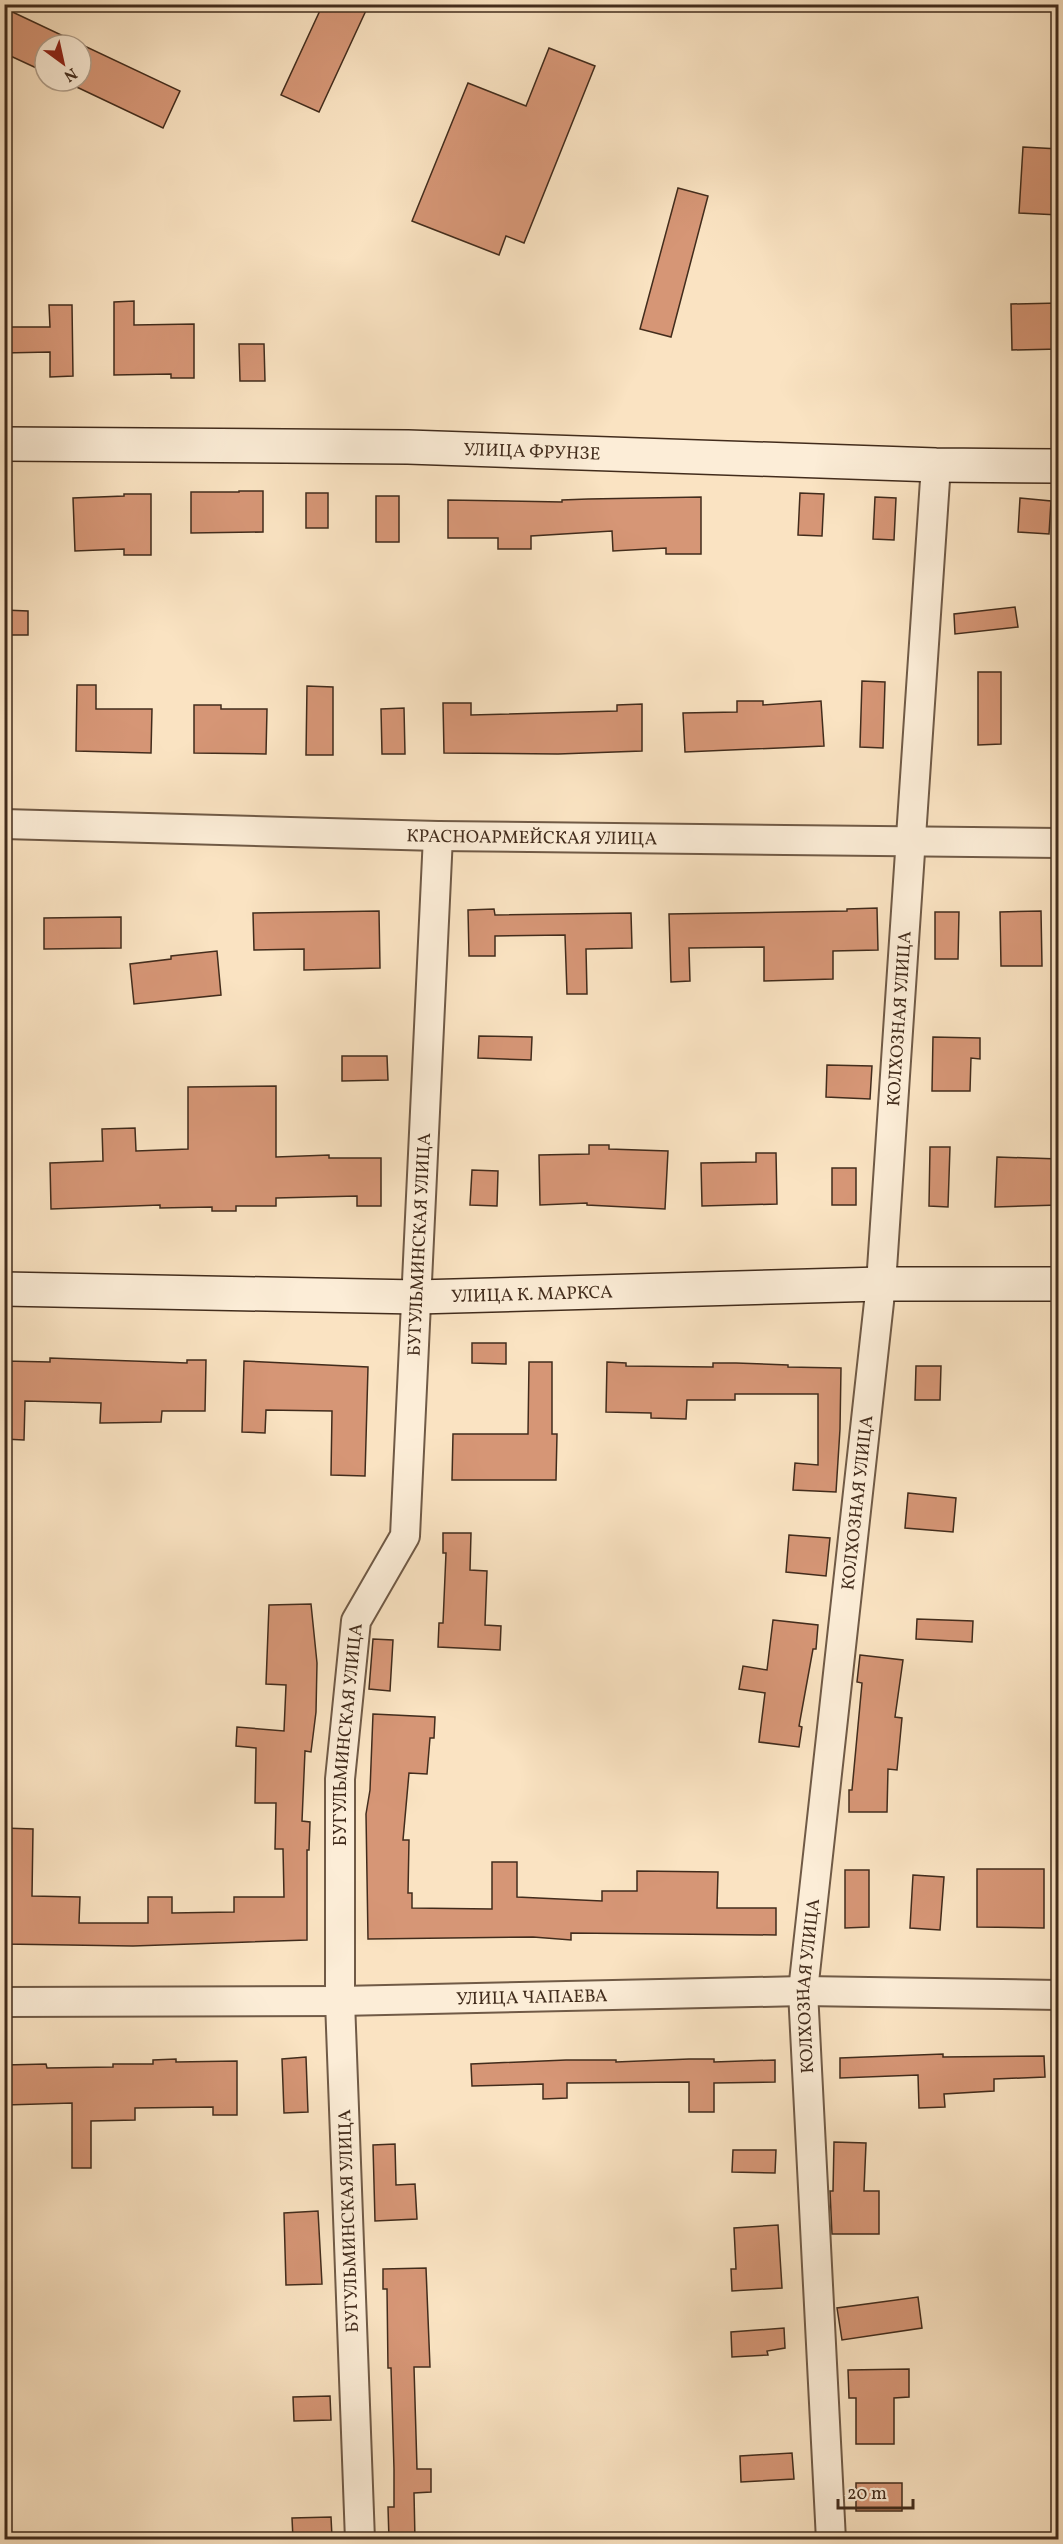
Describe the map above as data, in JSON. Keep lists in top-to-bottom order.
{
  "streets": {
    "main road": ["УЛИЦА ФРУНЗЕ", "УЛИЦА К. МАРКСА"],
    "street": [
      "КРАСНОАРМЕЙСКАЯ УЛИЦА",
      "КОЛХОЗНАЯ УЛИЦА",
      "БУГУЛЬМИНСКАЯ УЛИЦА",
      "УЛИЦА ЧАПАЕВА"
    ]
  },
  "crossings": [
    ["УЛИЦА ФРУНЗЕ", "КОЛХОЗНАЯ УЛИЦА"],
    ["КРАСНОАРМЕЙСКАЯ УЛИЦА", "КОЛХОЗНАЯ УЛИЦА"],
    ["КРАСНОАРМЕЙСКАЯ УЛИЦА", "БУГУЛЬМИНСКАЯ УЛИЦА"],
    ["КОЛХОЗНАЯ УЛИЦА", "УЛИЦА К. МАРКСА"],
    ["КОЛХОЗНАЯ УЛИЦА", "УЛИЦА ЧАПАЕВА"],
    ["БУГУЛЬМИНСКАЯ УЛИЦА", "УЛИЦА К. МАРКСА"],
    ["БУГУЛЬМИНСКАЯ УЛИЦА", "УЛИЦА ЧАПАЕВА"]
  ],
  "scale_bar": "20 m",
  "north": "bottom right"
}
